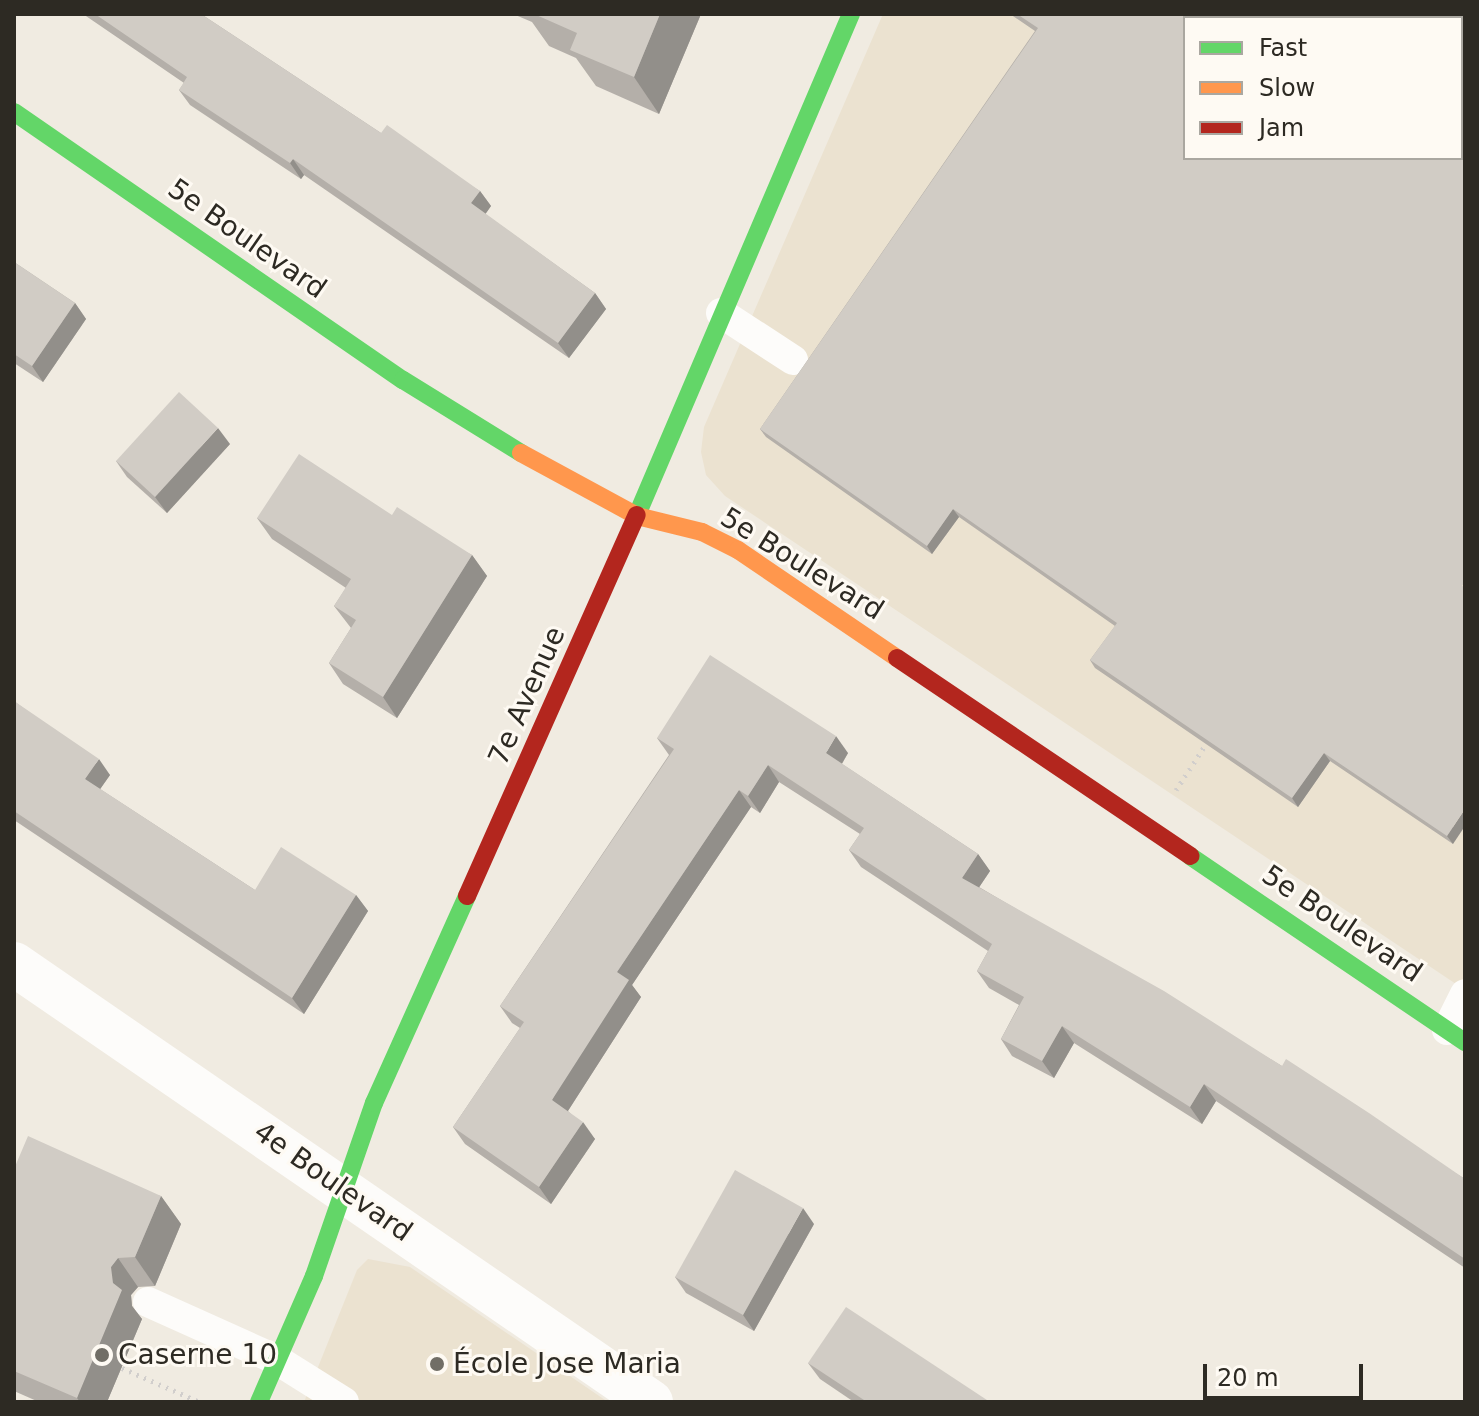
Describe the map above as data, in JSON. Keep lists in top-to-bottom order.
{
  "streets": {
    "street": ["5e Boulevard", "7e Avenue", "4e Boulevard"]
  },
  "crossings": [
    ["5e Boulevard", "7e Avenue"],
    ["7e Avenue", "4e Boulevard"]
  ],
  "places": ["Caserne 10", "École Jose Maria"],
  "legend": ["Fast", "Slow", "Jam"],
  "scale_bar": "20 m"
}
